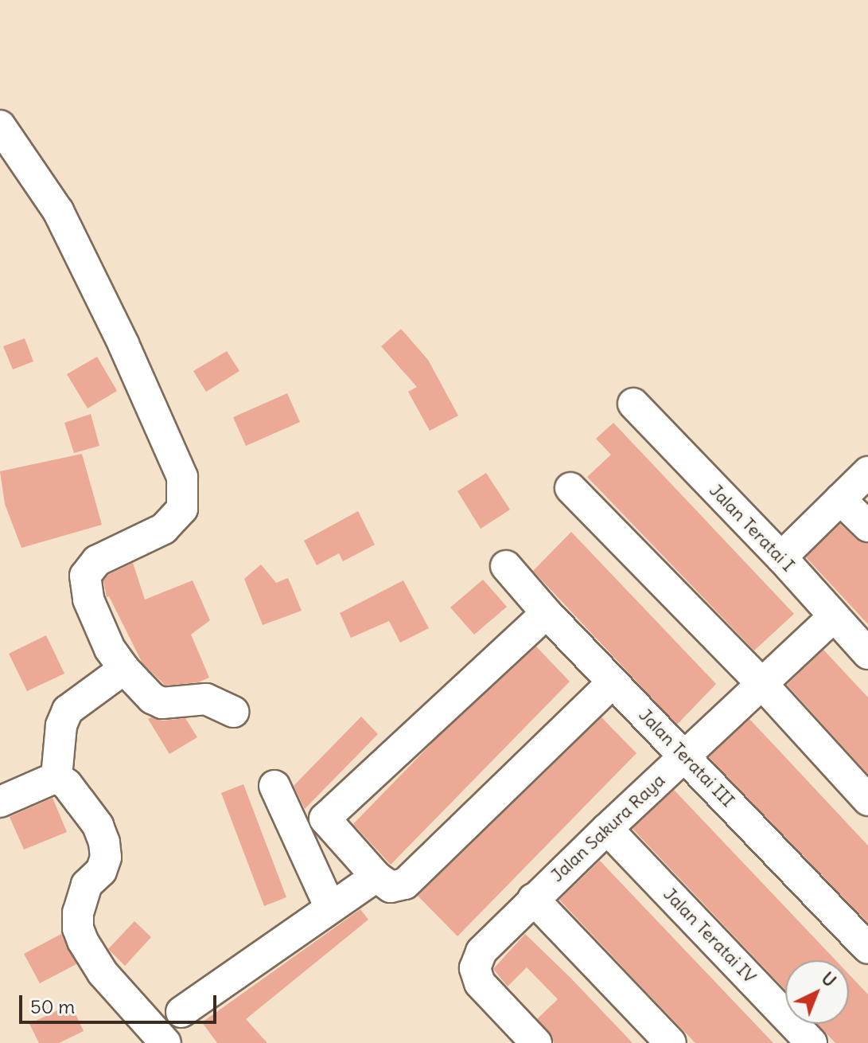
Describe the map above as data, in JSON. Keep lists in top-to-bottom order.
{
  "streets": {
    "street": [
      "Jalan Teratai I",
      "Jalan Teratai III",
      "Jalan Sakura Raya",
      "Jalan Teratai IV"
    ]
  },
  "crossings": [
    ["Jalan Teratai I", "Jalan Sakura Raya"],
    ["Jalan Teratai III", "Jalan Sakura Raya"],
    ["Jalan Sakura Raya", "Jalan Teratai IV"]
  ],
  "scale_bar": "50 m",
  "north": "top right"
}
